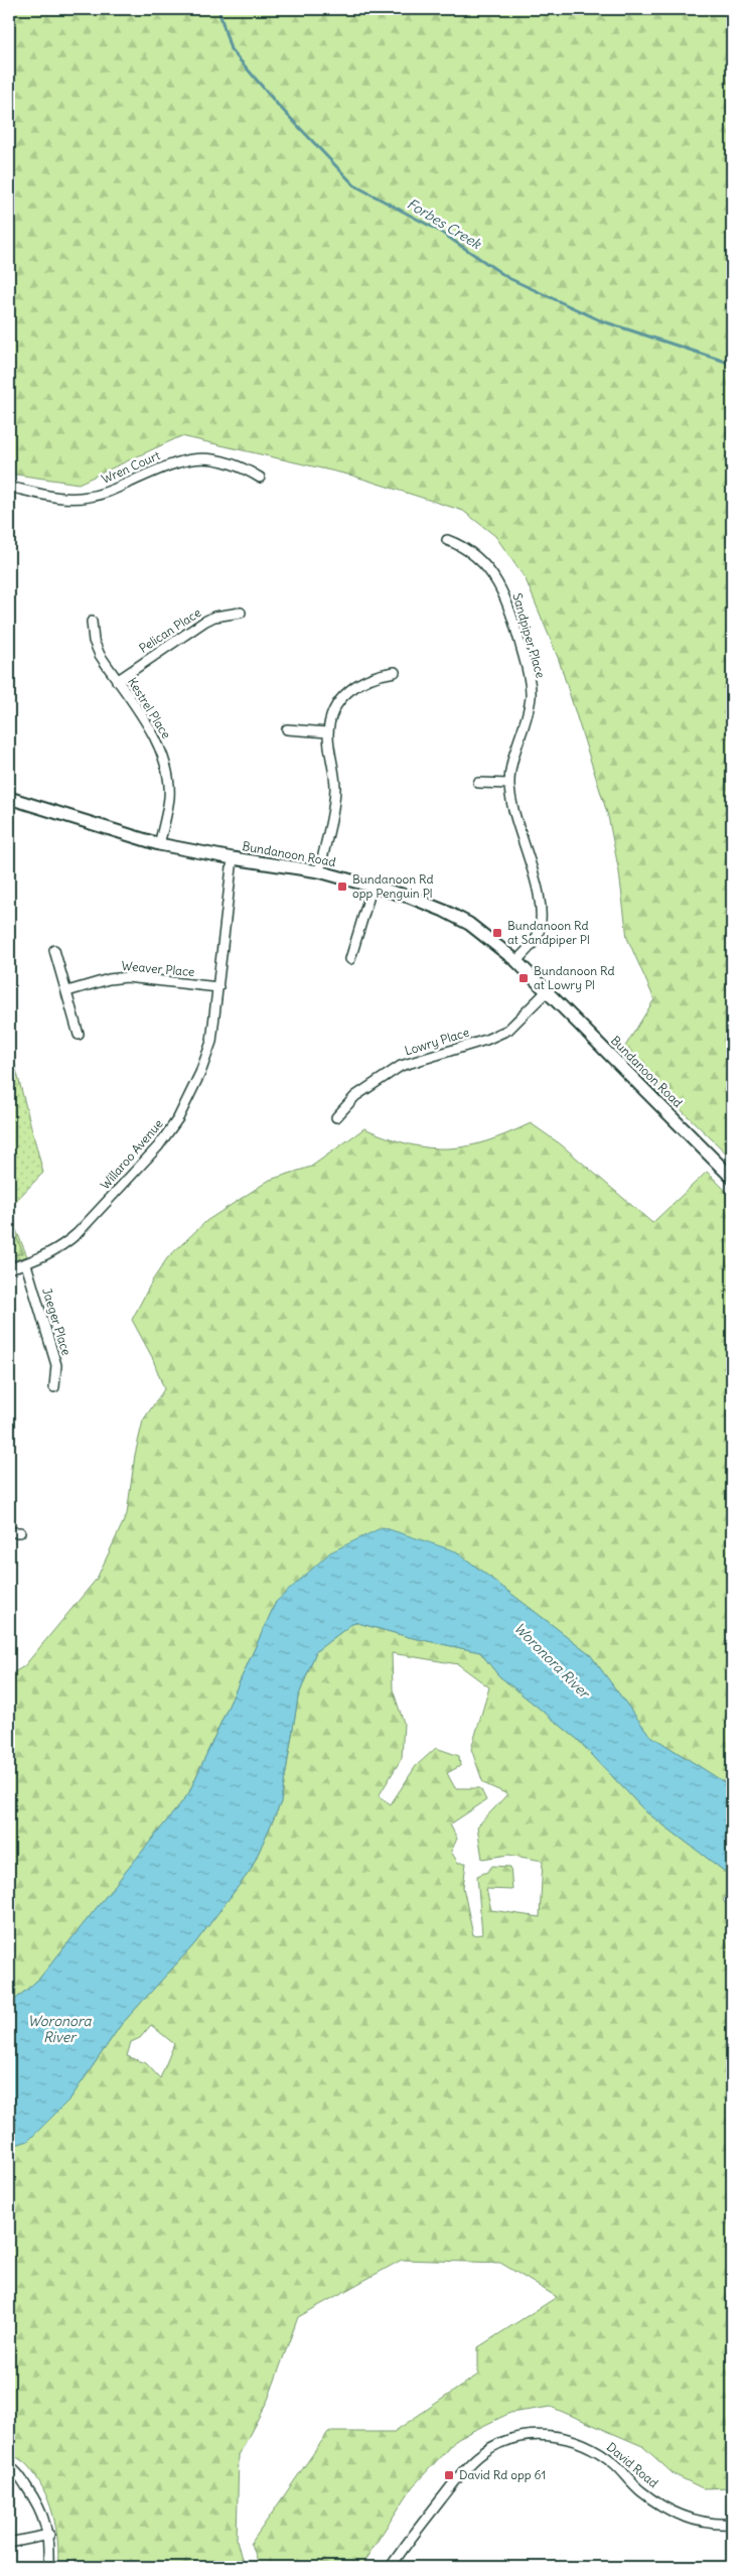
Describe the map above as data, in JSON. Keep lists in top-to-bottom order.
{
  "streets": {
    "street": [
      "Wren Court",
      "Pelican Place",
      "Sandpiper Place",
      "Kestrel Place",
      "Bundanoon Road",
      "Weaver Place",
      "Lowry Place",
      "Willaroo Avenue",
      "Jaeger Place",
      "David Road"
    ]
  },
  "crossings": [
    ["Pelican Place", "Kestrel Place"],
    ["Sandpiper Place", "Bundanoon Road"],
    ["Kestrel Place", "Bundanoon Road"],
    ["Bundanoon Road", "Lowry Place"],
    ["Bundanoon Road", "Willaroo Avenue"],
    ["Weaver Place", "Willaroo Avenue"],
    ["Willaroo Avenue", "Jaeger Place"]
  ],
  "water": ["Forbes Creek", "Woronora River"],
  "places": {
    "transit": [
      "Bundanoon Rd opp Penguin Pl",
      "Bundanoon Rd at Sandpiper Pl",
      "Bundanoon Rd at Lowry Pl",
      "David Rd opp 61"
    ]
  }
}
